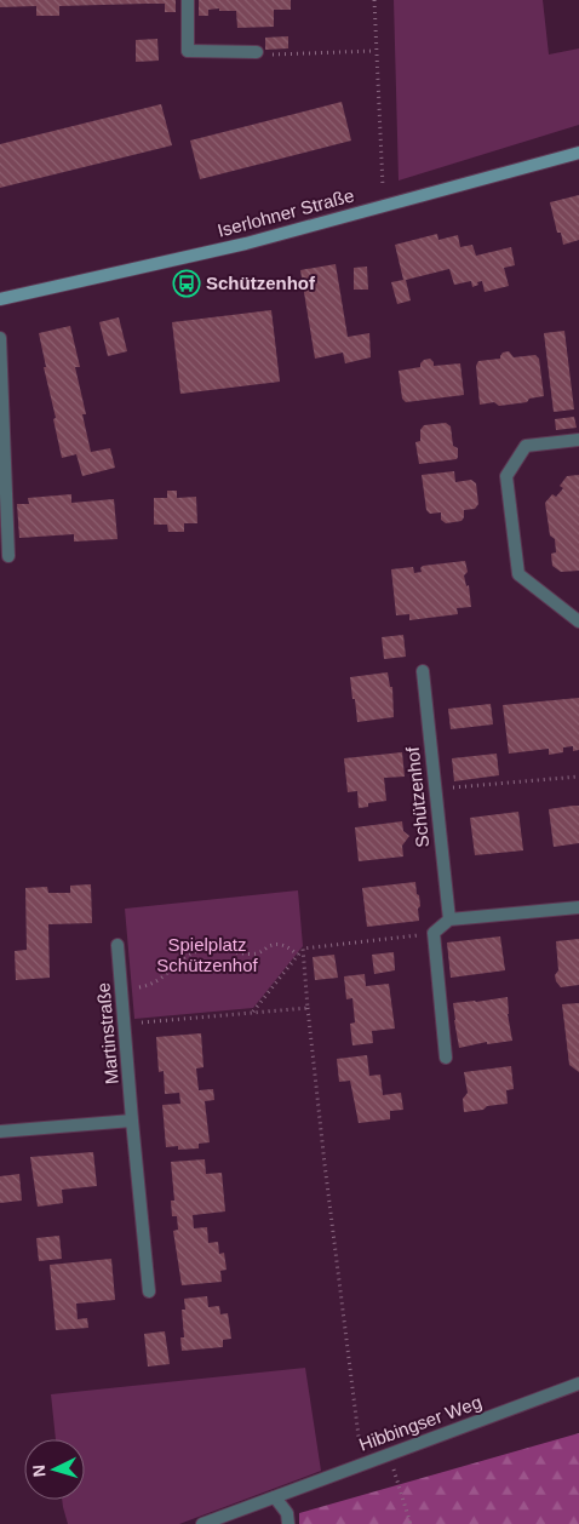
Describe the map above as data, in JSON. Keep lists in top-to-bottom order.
{
  "streets": {
    "main road": ["Iserlohner Straße"],
    "street": ["Schützenhof", "Martinstraße", "Hibbingser Weg"]
  },
  "parks": ["Spielplatz Schützenhof"],
  "places": {
    "bus stop": ["Schützenhof"]
  },
  "north": "left"
}
